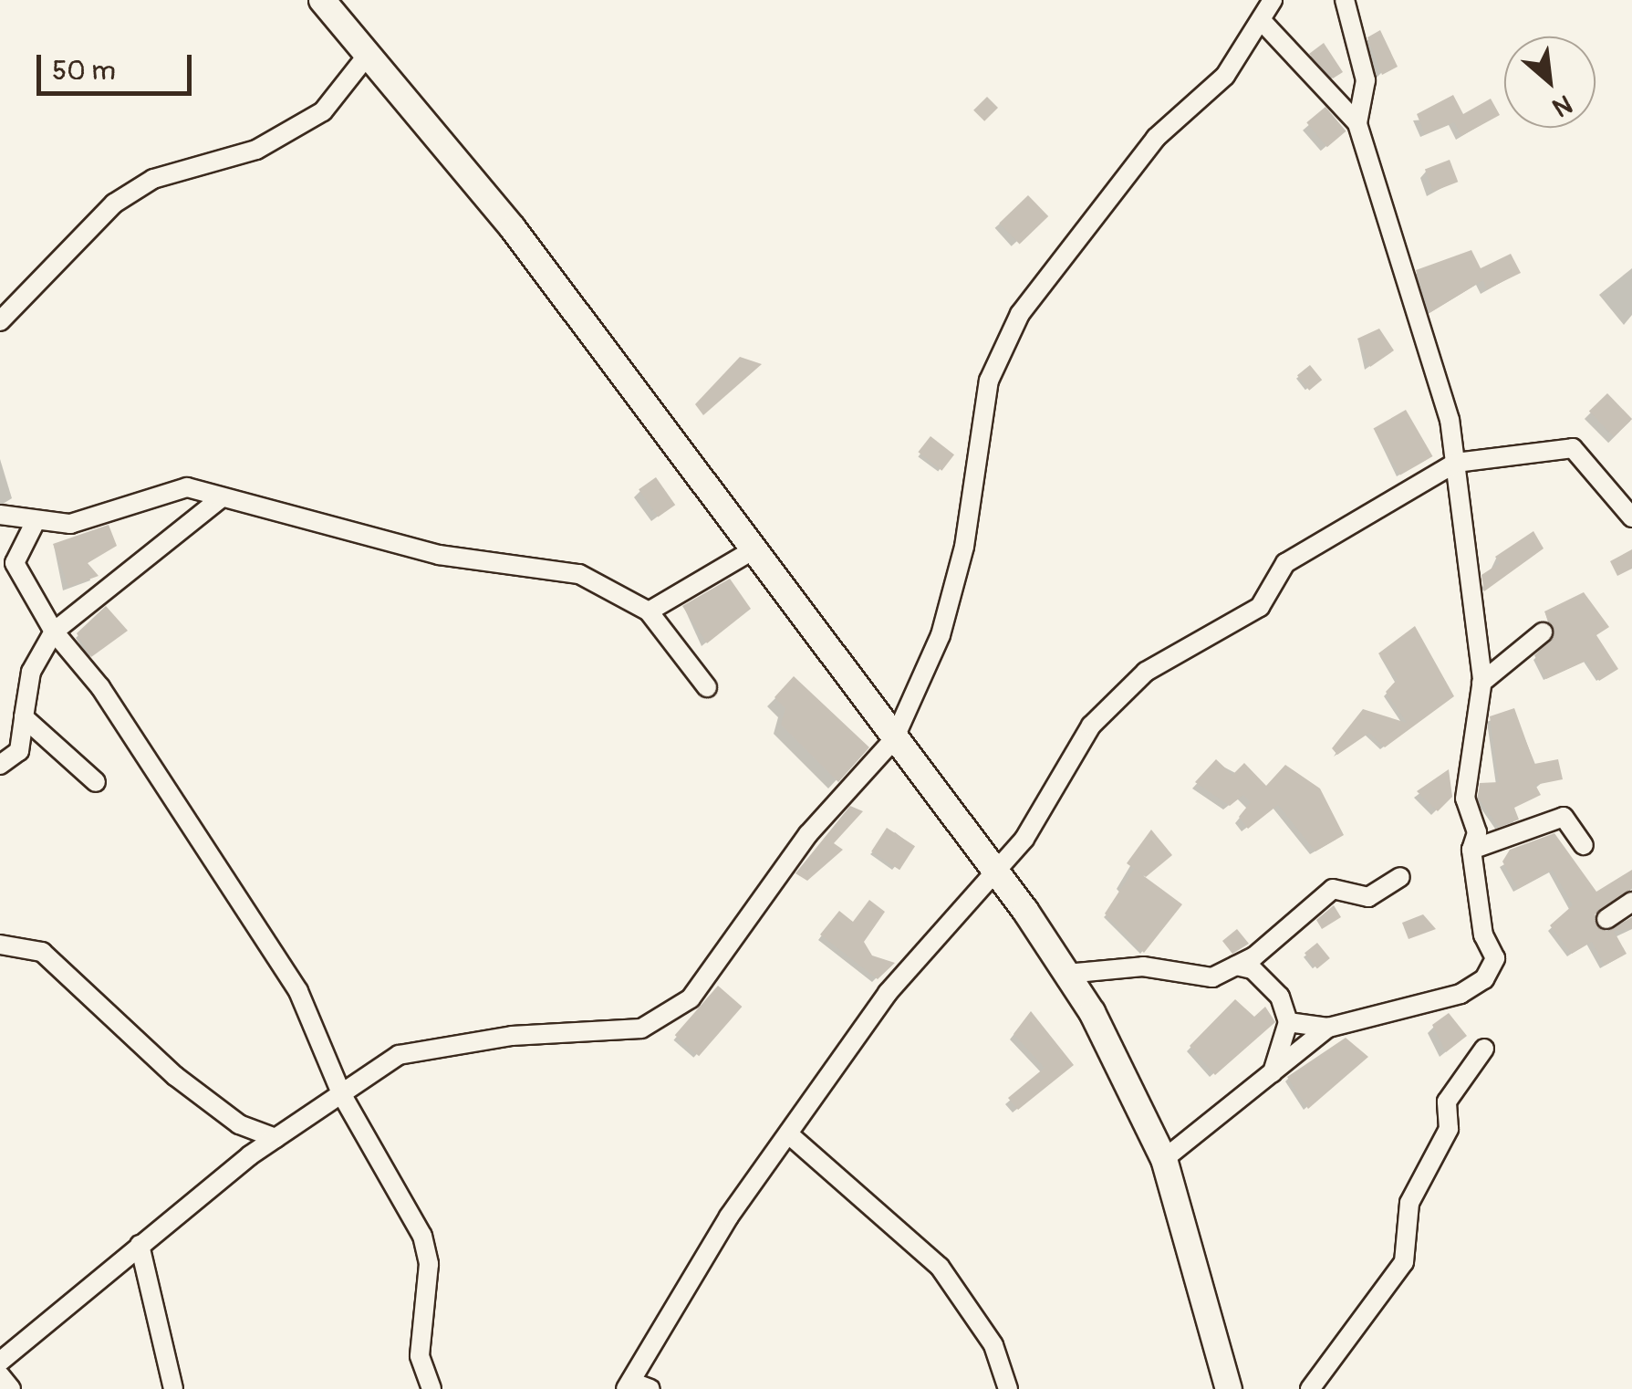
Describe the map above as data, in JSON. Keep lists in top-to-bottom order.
{
  "scale_bar": "50 m",
  "north": "bottom right"
}
